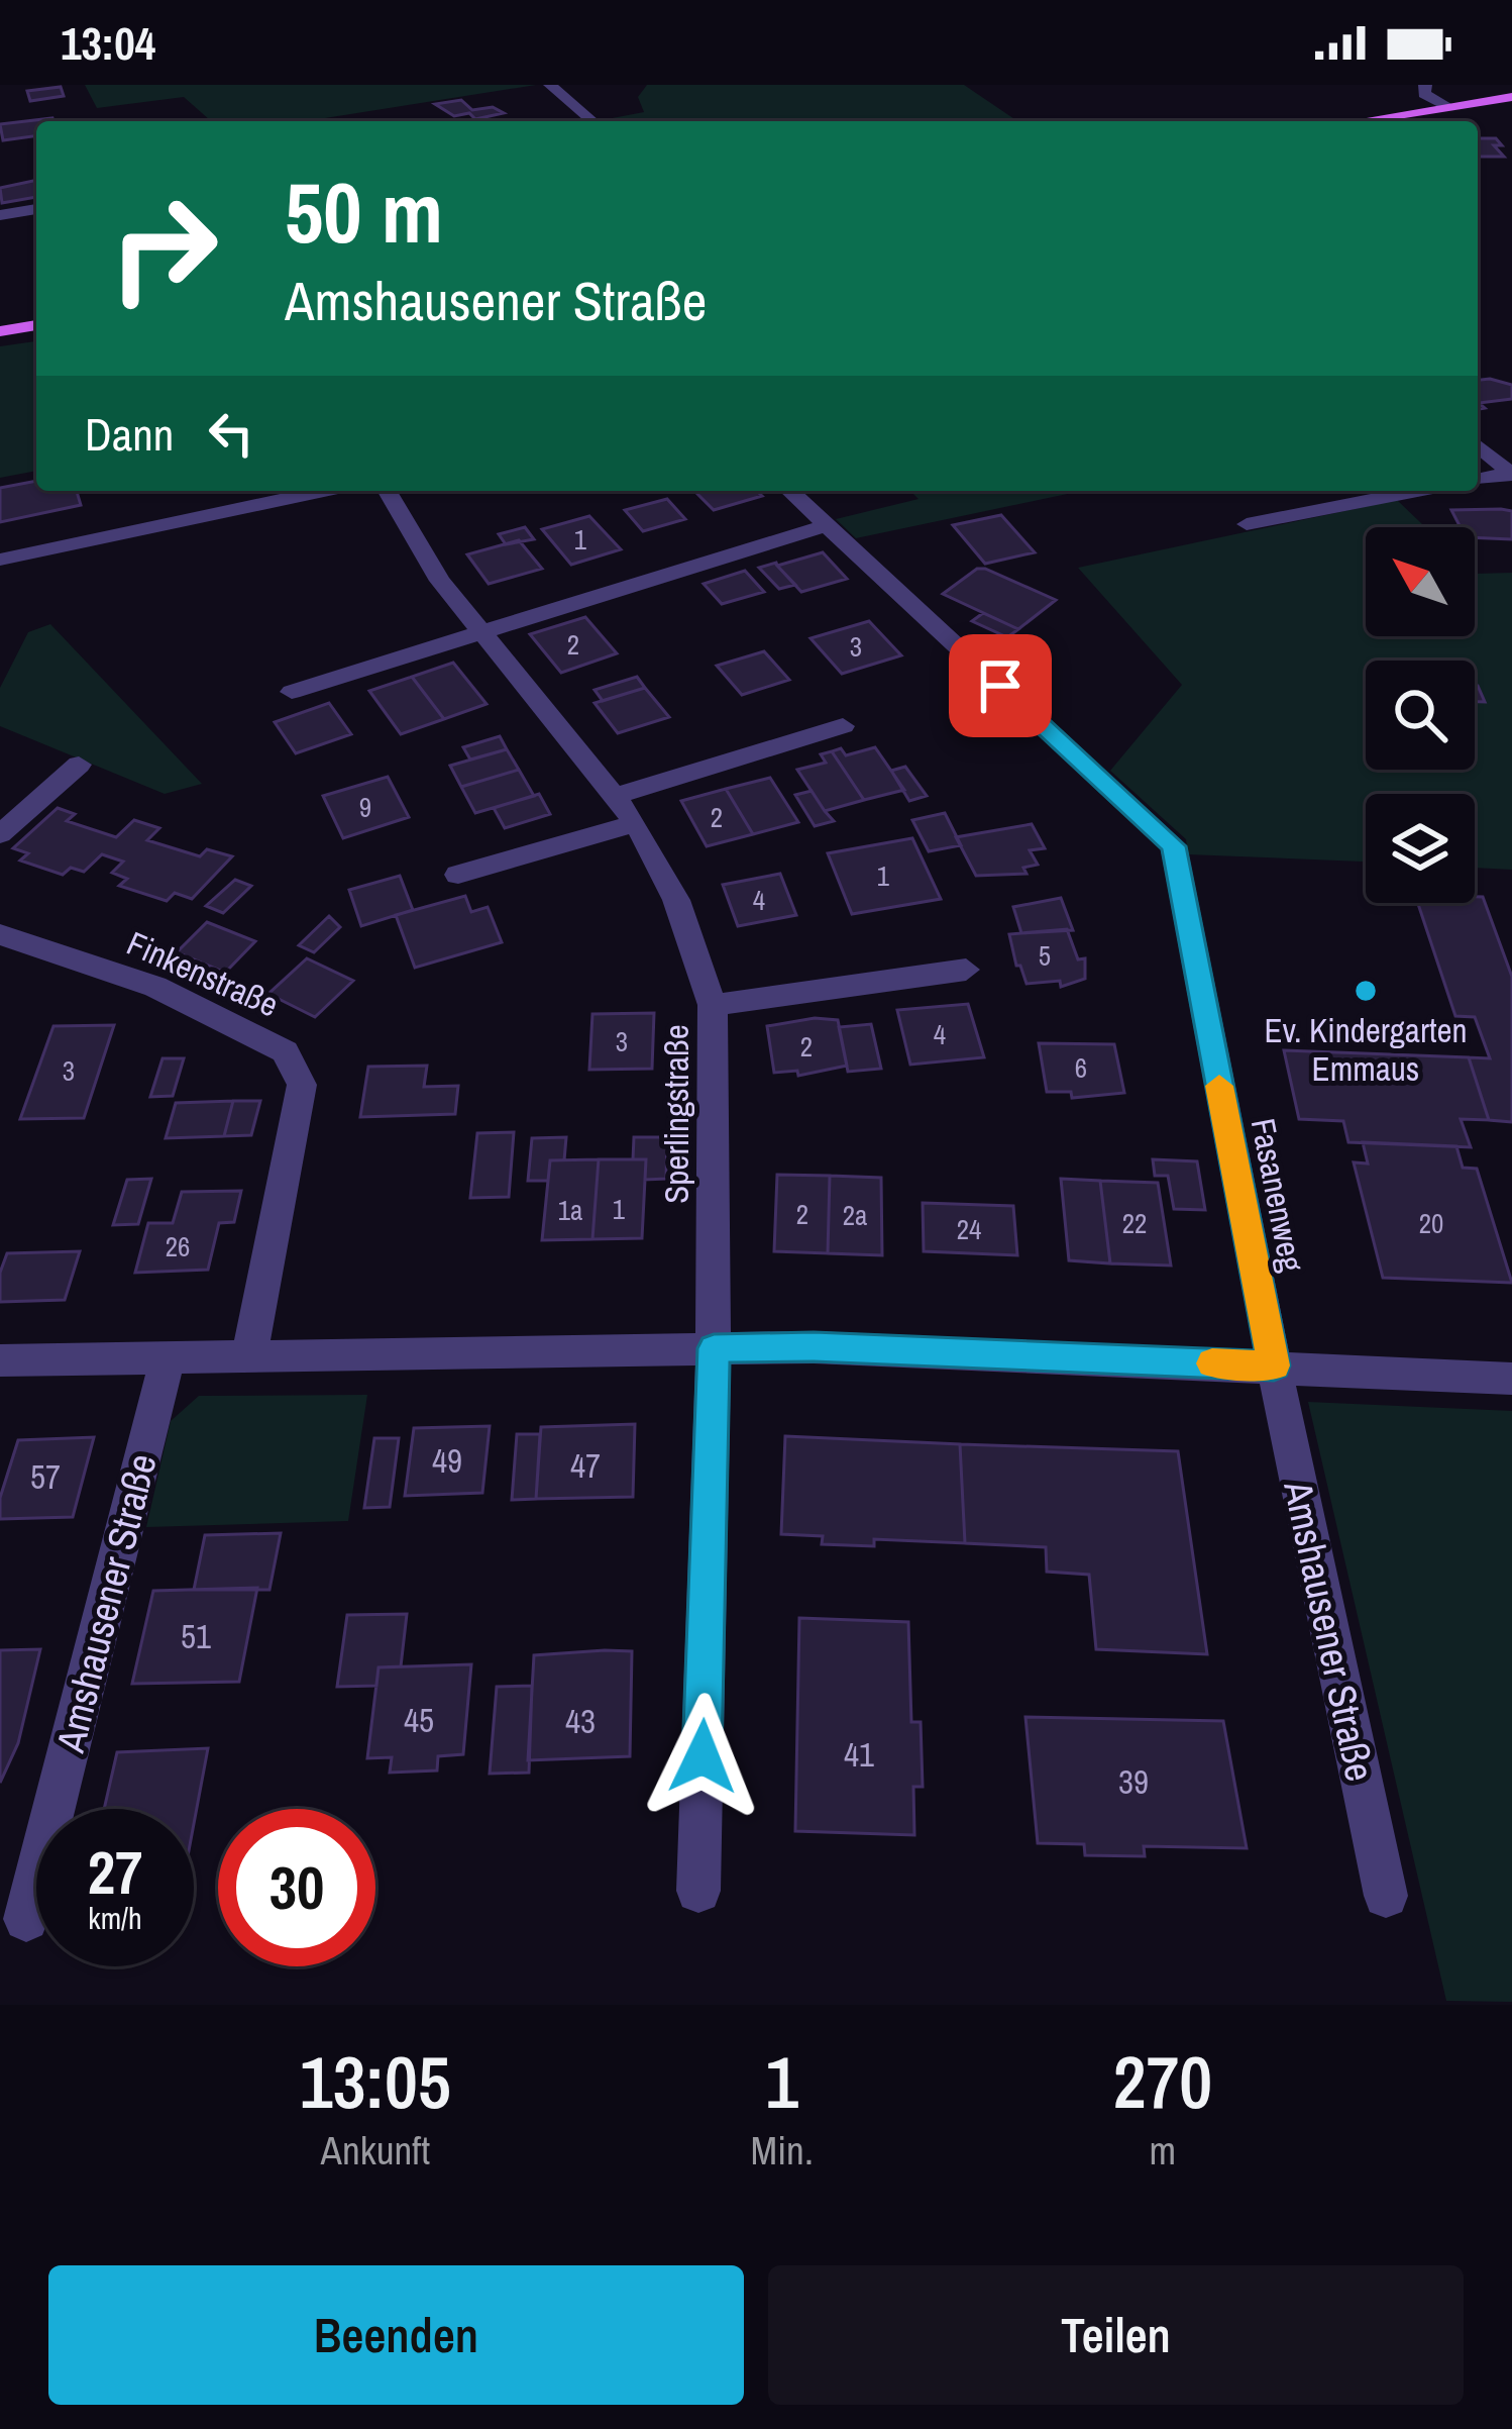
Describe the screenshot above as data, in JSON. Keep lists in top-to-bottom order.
{
  "streets": {
    "street": [
      "Finkenstraße",
      "Sperlingstraße",
      "Fasanenweg",
      "Amshausener Straße"
    ]
  },
  "crossings": [
    ["Fasanenweg", "Amshausener Straße"]
  ],
  "places": ["Ev. Kindergarten Emmaus"],
  "house_numbers": [
    "1",
    "2",
    "3",
    "9",
    "2",
    "1",
    "4",
    "5",
    "4",
    "3",
    "2",
    "6",
    "3",
    "1",
    "1a",
    "2",
    "2a",
    "22",
    "20",
    "24",
    "26",
    "49",
    "47",
    "57",
    "51",
    "45",
    "43",
    "41",
    "39"
  ],
  "north": "top left",
  "page": {
    "status": "13:04",
    "turn": ["50 m", "Amshausener Straße"],
    "then": "Dann",
    "speed": "27 km/h",
    "limit": "30",
    "eta": [
      "13:05",
      "Ankunft",
      "1",
      "Min.",
      "270",
      "m"
    ],
    "buttons": ["Beenden", "Teilen"]
  }
}
